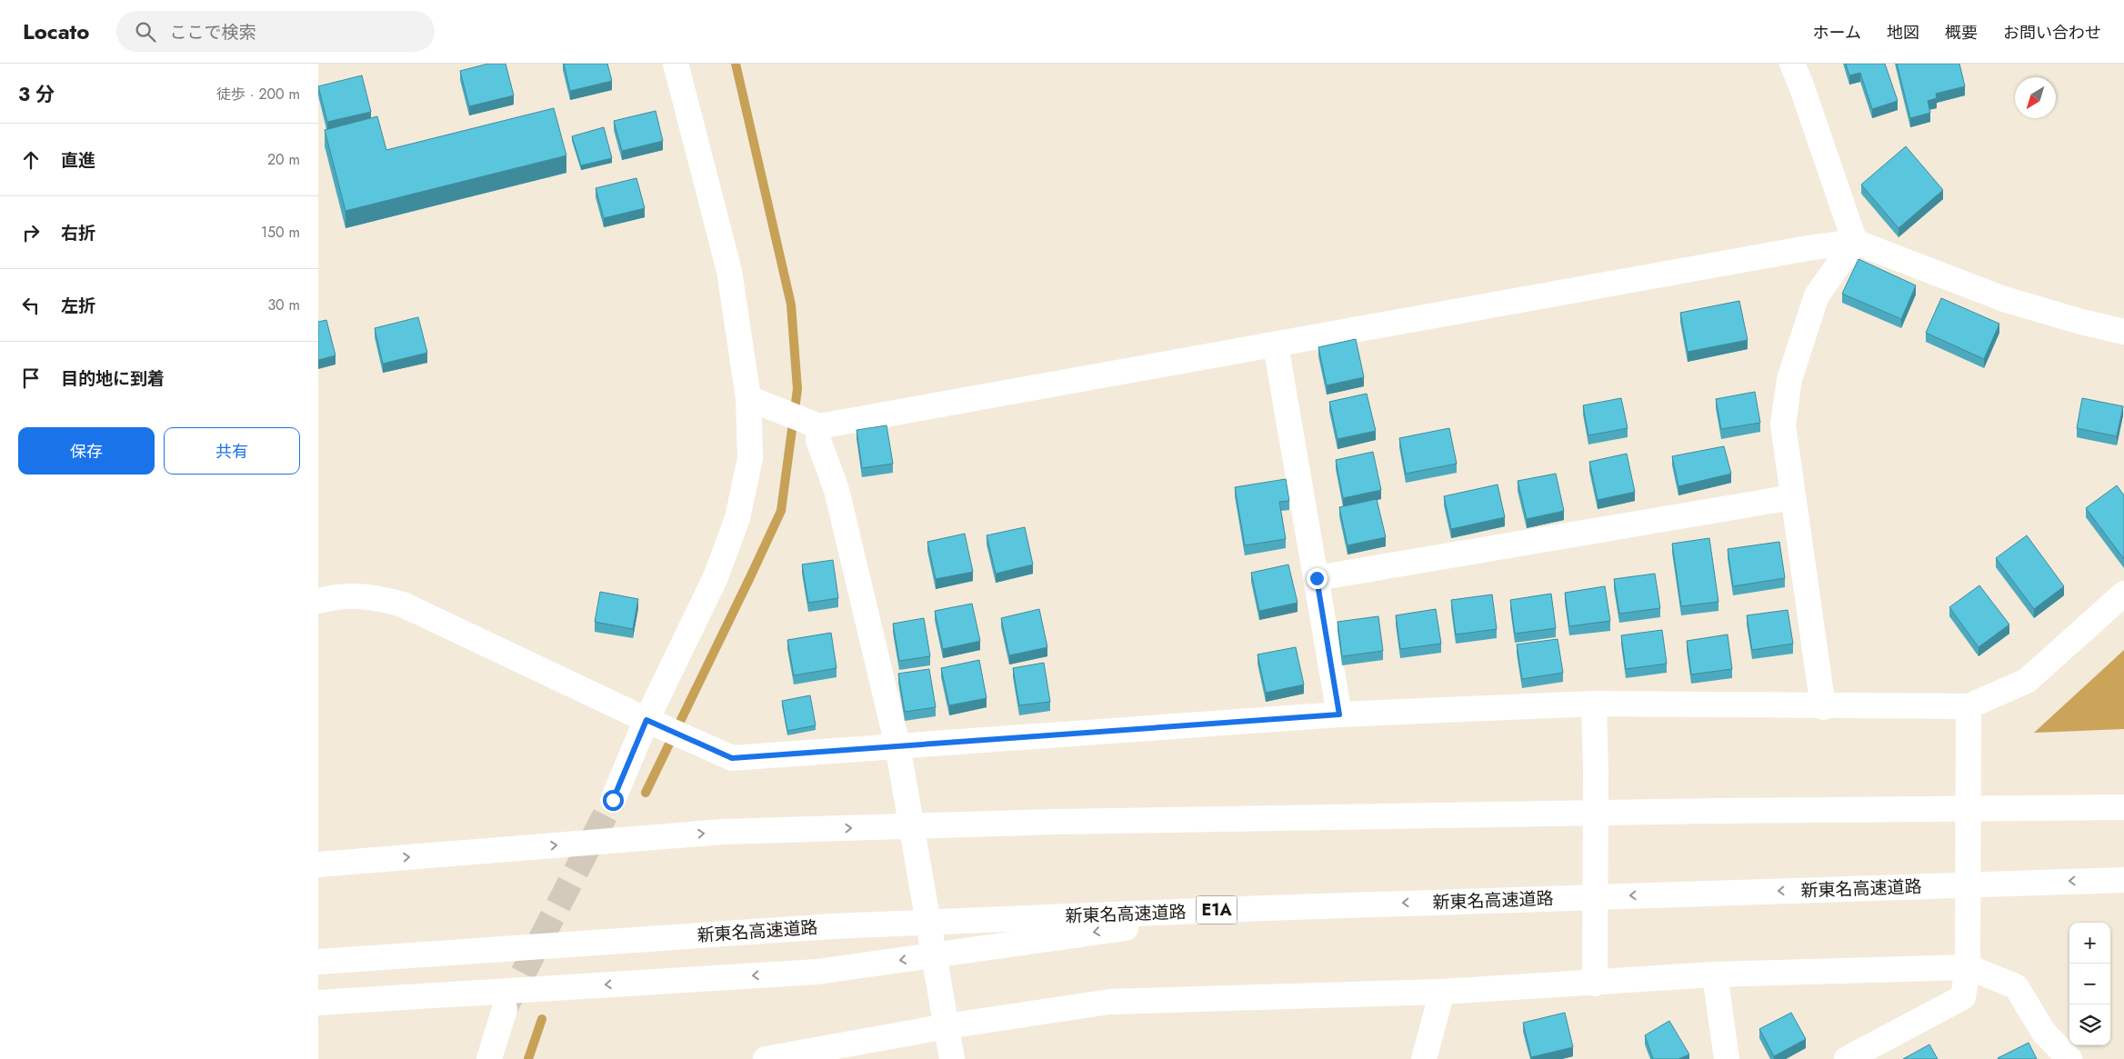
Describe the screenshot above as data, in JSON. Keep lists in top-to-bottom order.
{
  "streets": {
    "main road": ["新東名高速道路", "E1A"]
  },
  "north": "bottom left",
  "page": {
    "header": "Locato",
    "search": "ここで検索",
    "nav": [
      "ホーム",
      "地図",
      "概要",
      "お問い合わせ"
    ],
    "heading": ["3 分", "徒歩 · 200 m"],
    "list": [
      ["直進", "20 m"],
      ["右折", "150 m"],
      ["左折", "30 m"],
      "目的地に到着"
    ],
    "buttons": ["保存", "共有"],
    "map_buttons": ["+", "−"]
  }
}
